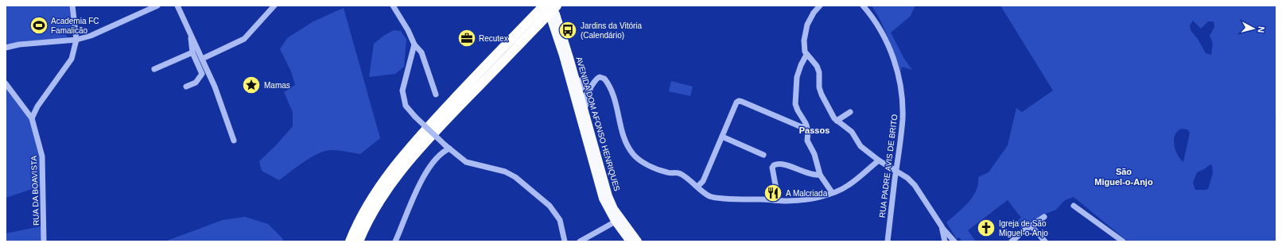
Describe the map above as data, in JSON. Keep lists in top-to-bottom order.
{
  "streets": {
    "main road": ["AVENIDA DOM AFONSO HENRIQUES"],
    "street": ["RUA PADRE AVIS DE BRITO", "RUA DA BOAVISTA"]
  },
  "districts": ["Passos", "São Miguel-o-Anjo"],
  "places": {
    "sports": ["Academia FC Famalicão"],
    "bus stop": ["Jardins da Vitória (Calendário)"],
    "office": ["Recutex"],
    "place": ["Mamas"],
    "restaurant": ["A Malcriada"],
    "church": ["Igreja de São Miguel-o-Anjo"]
  },
  "north": "right"
}
